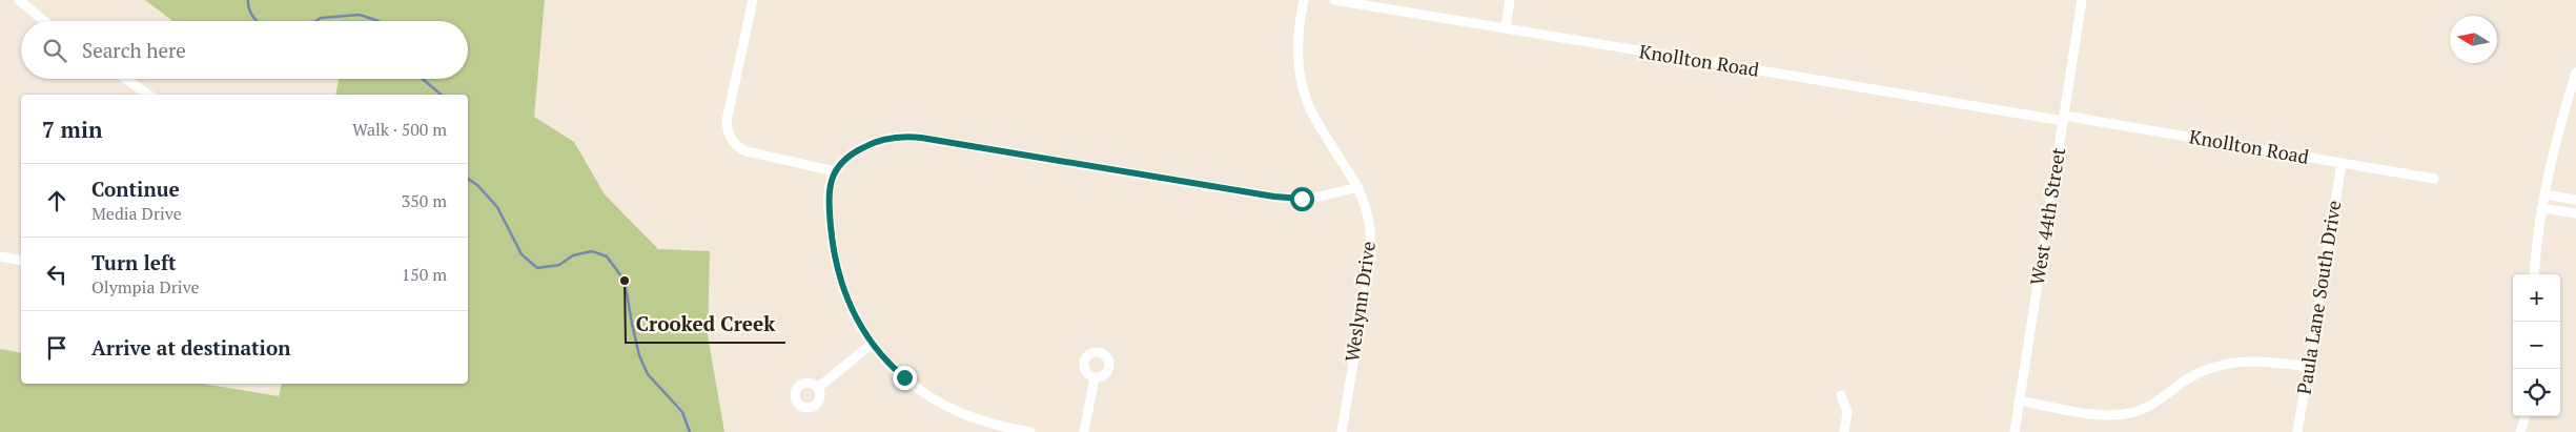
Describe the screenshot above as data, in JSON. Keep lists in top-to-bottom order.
{
  "streets": {
    "street": [
      "Knollton Road",
      "West 44th Street",
      "Paula Lane South Drive",
      "Weslynn Drive"
    ]
  },
  "crossings": [
    ["Knollton Road", "West 44th Street"],
    ["Knollton Road", "Paula Lane South Drive"]
  ],
  "places": ["Crooked Creek"],
  "north": "left",
  "page": {
    "search": "Search here",
    "heading": ["7 min", "Walk · 500 m"],
    "list": [
      ["Continue", "Media Drive", "350 m"],
      ["Turn left", "Olympia Drive", "150 m"],
      "Arrive at destination"
    ],
    "map_buttons": ["+", "−"]
  }
}
